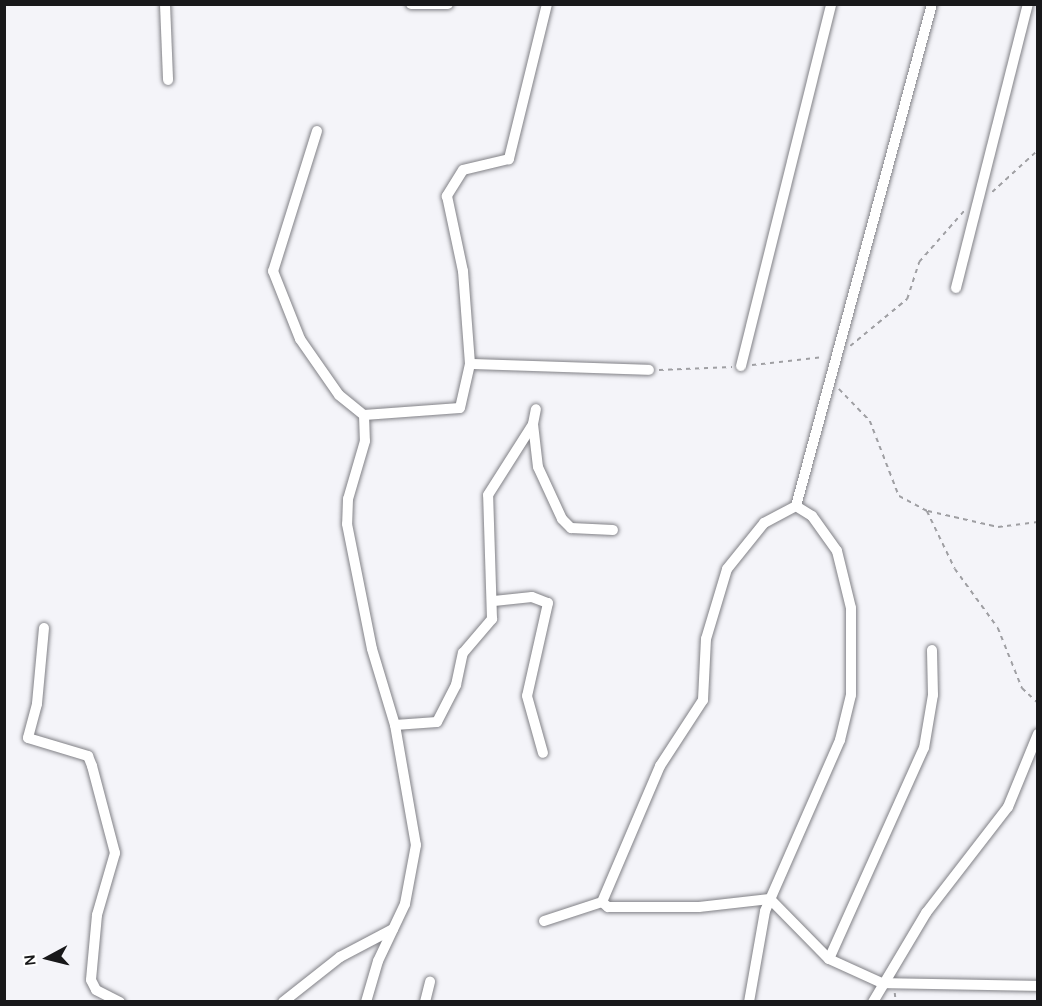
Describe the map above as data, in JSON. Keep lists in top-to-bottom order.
{
  "north": "left"
}
